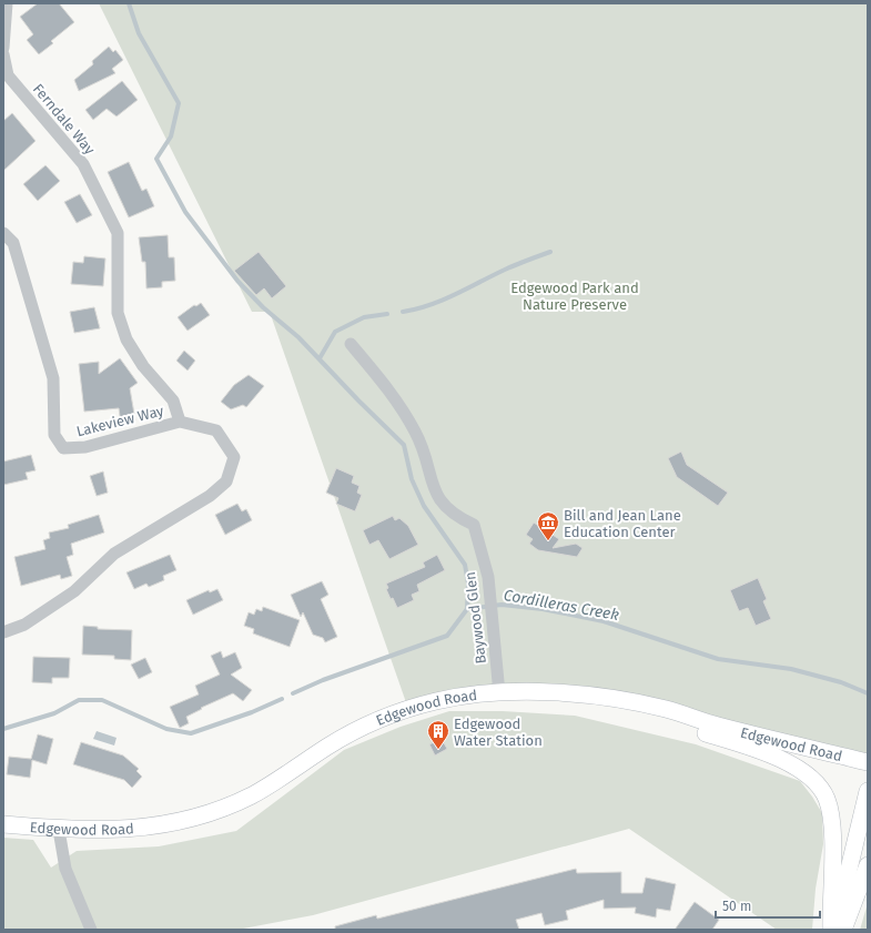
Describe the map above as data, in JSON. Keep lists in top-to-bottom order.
{
  "streets": {
    "main road": ["Edgewood Road"],
    "street": ["Ferndale Way", "Lakeview Way", "Baywood Glen"]
  },
  "crossings": [
    ["Ferndale Way", "Lakeview Way"],
    ["Baywood Glen", "Edgewood Road"]
  ],
  "water": ["Cordilleras Creek"],
  "parks": ["Edgewood Park and Nature Preserve"],
  "places": {
    "museum": ["Bill and Jean Lane Education Center"],
    "building": ["Edgewood Water Station"]
  },
  "scale_bar": "50 m"
}
